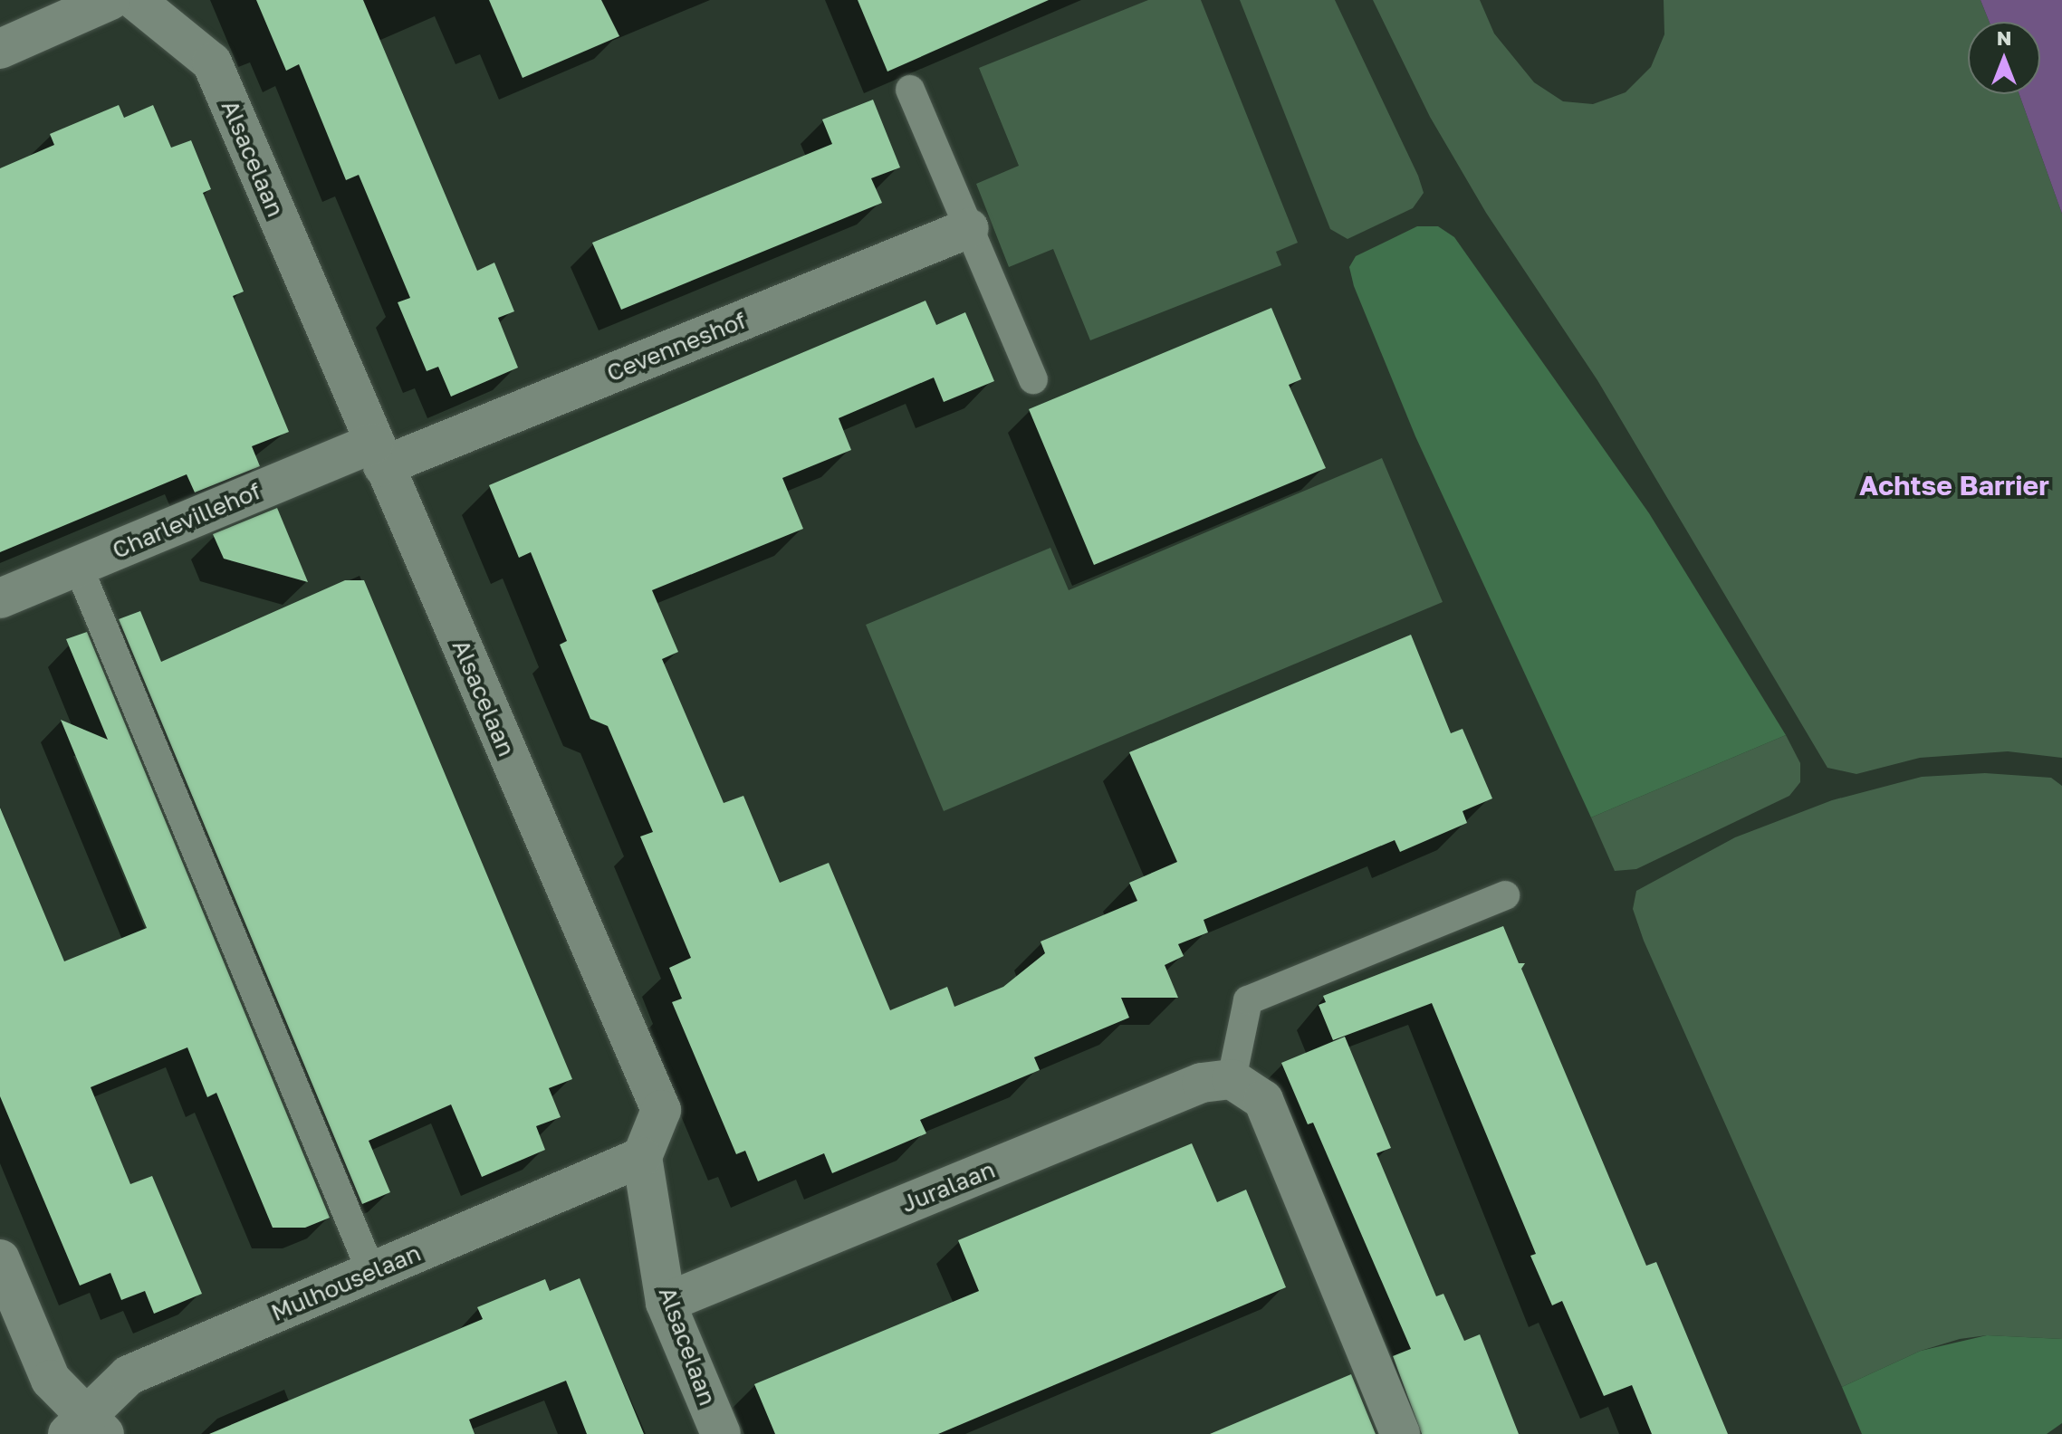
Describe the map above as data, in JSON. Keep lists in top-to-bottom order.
{
  "streets": {
    "street": [
      "Alsacelaan",
      "Cevenneshof",
      "Charlevillehof",
      "Juralaan",
      "Mulhouselaan"
    ]
  },
  "crossings": [
    ["Alsacelaan", "Cevenneshof"],
    ["Alsacelaan", "Charlevillehof"],
    ["Alsacelaan", "Juralaan"],
    ["Alsacelaan", "Mulhouselaan"],
    ["Cevenneshof", "Charlevillehof"]
  ],
  "districts": ["Achtse Barrier"],
  "north": "top"
}
